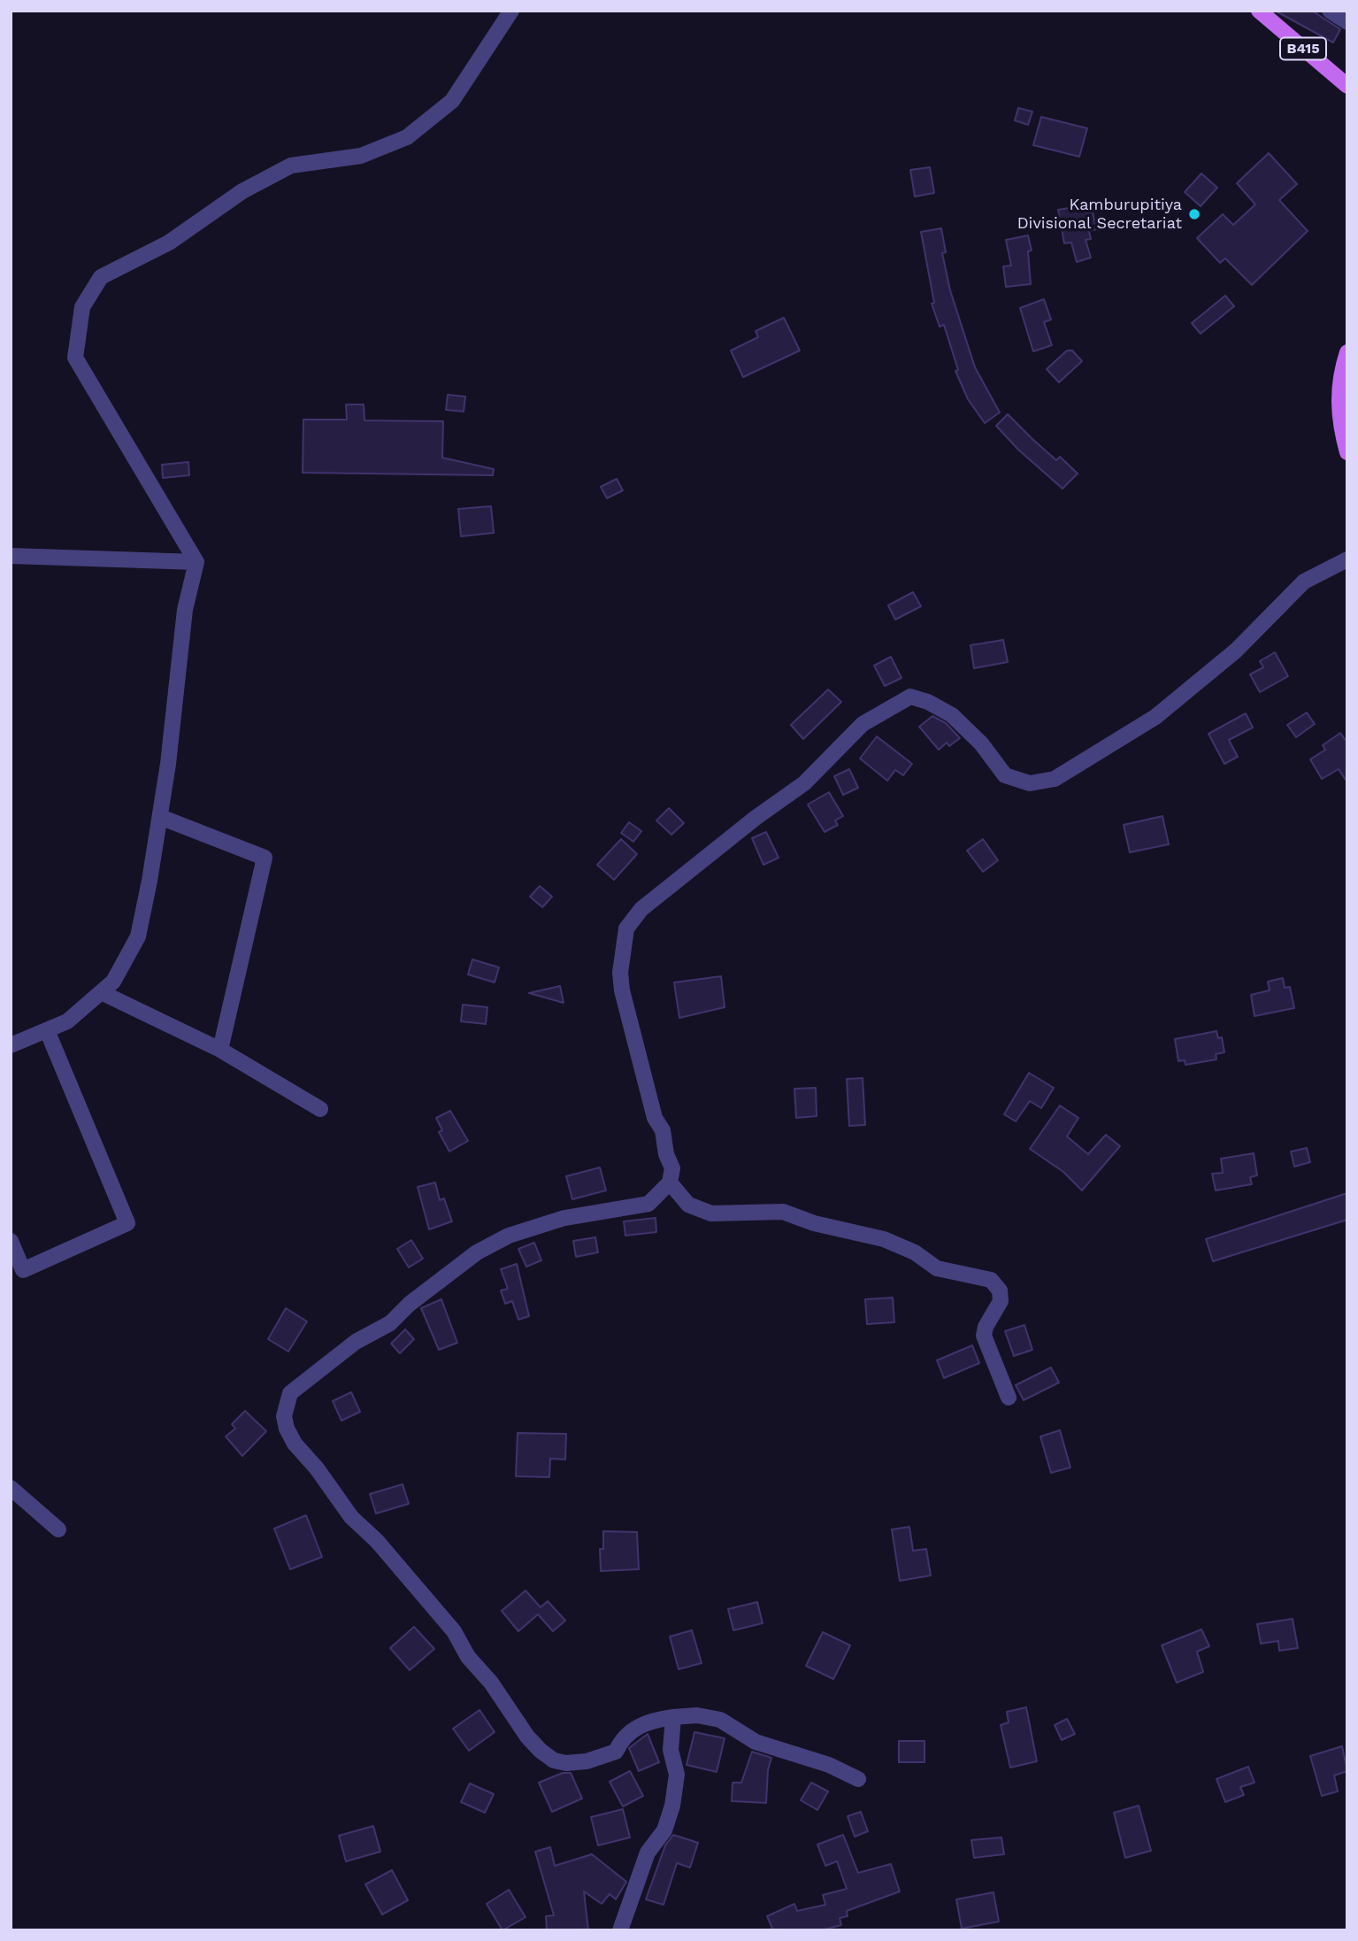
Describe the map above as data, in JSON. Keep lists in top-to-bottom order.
{
  "streets": {
    "main road": ["B415"]
  },
  "places": ["Kamburupitiya Divisional Secretariat"]
}
